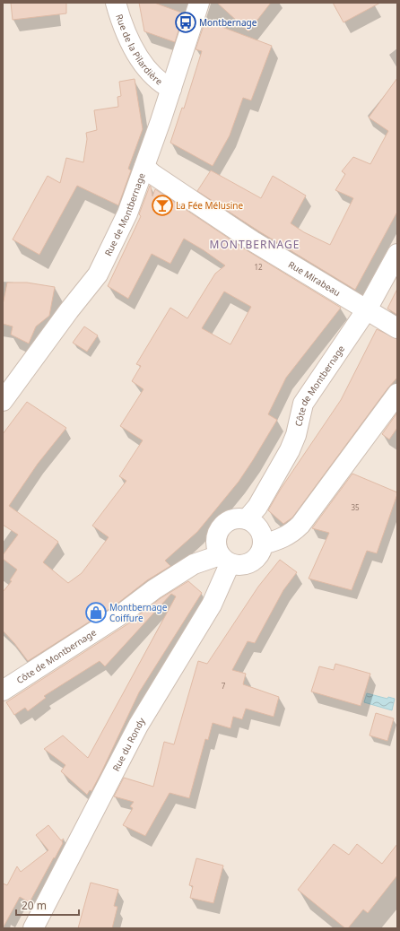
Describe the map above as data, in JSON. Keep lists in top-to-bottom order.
{
  "streets": {
    "street": [
      "Rue de la Pilardière",
      "Rue de Montbernage",
      "Rue Mirabeau",
      "Côte de Montbernage",
      "Rue du Rondy"
    ]
  },
  "crossings": [
    ["Rue de la Pilardière", "Rue de Montbernage"],
    ["Rue de Montbernage", "Rue Mirabeau"],
    ["Rue Mirabeau", "Côte de Montbernage"],
    ["Côte de Montbernage", "Rue du Rondy"]
  ],
  "districts": ["MONTBERNAGE"],
  "places": {
    "bus stop": ["Montbernage"],
    "bar": ["La Fée Mélusine"],
    "shop": ["Montbernage Coiffure"]
  },
  "house_numbers": ["12", "35", "7"],
  "scale_bar": "20 m"
}
